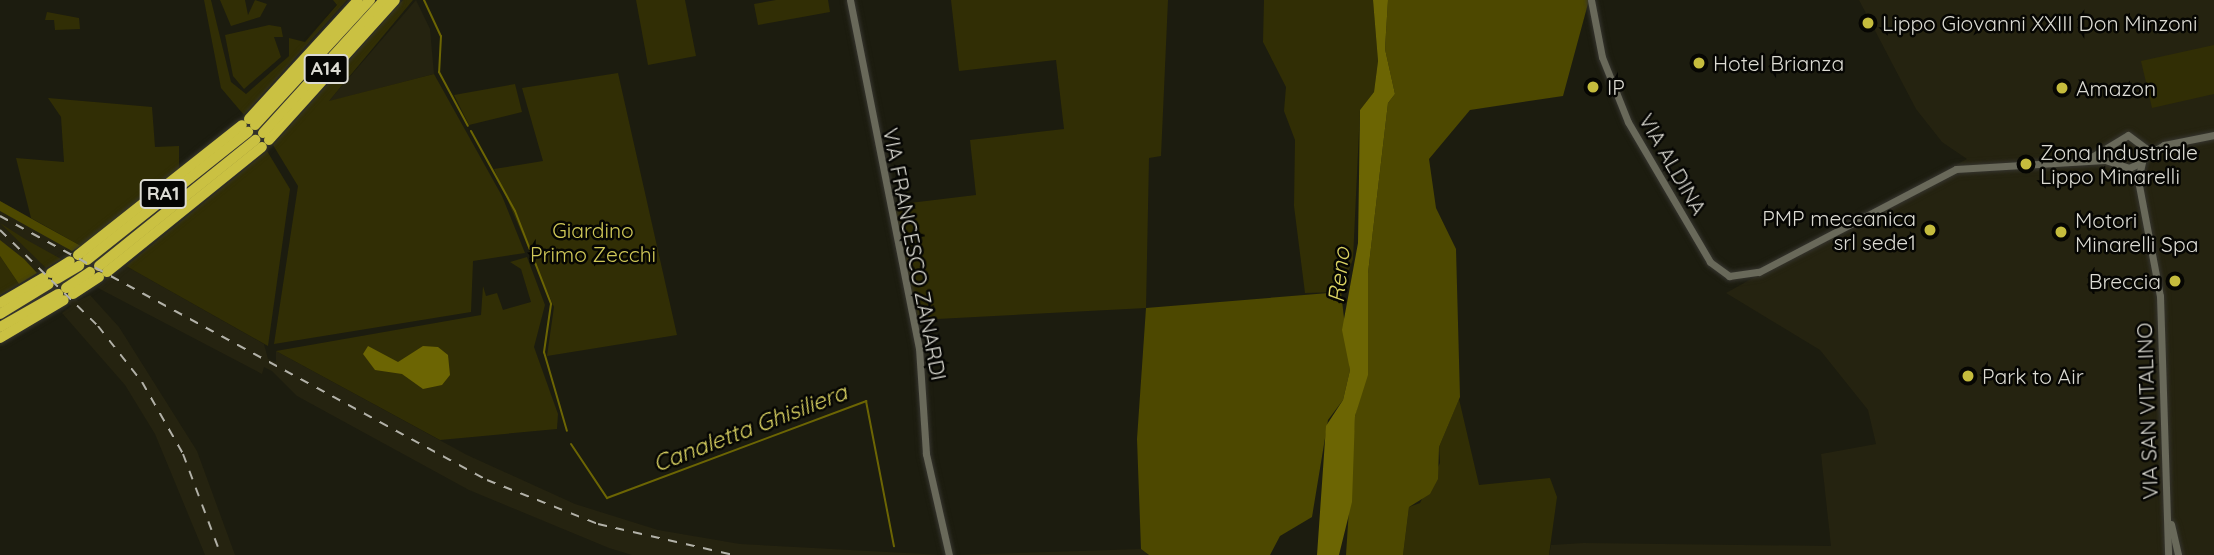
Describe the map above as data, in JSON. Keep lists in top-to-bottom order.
{
  "streets": {
    "highway": ["A14", "RA1"],
    "street": ["VIA ALDINA", "VIA FRANCESCO ZANARDI", "VIA SAN VITALINO"]
  },
  "crossings": [
    ["A14", "RA1"]
  ],
  "water": ["Reno", "Canaletta Ghisiliera"],
  "parks": ["Giardino Primo Zecchi"],
  "places": [
    "Lippo Giovanni XXIII Don Minzoni",
    "Hotel Brianza",
    "IP",
    "Amazon",
    "Zona Industriale Lippo Minarelli",
    "PMP meccanica srl sede1",
    "Motori Minarelli Spa",
    "Breccia",
    "Park to Air"
  ]
}
